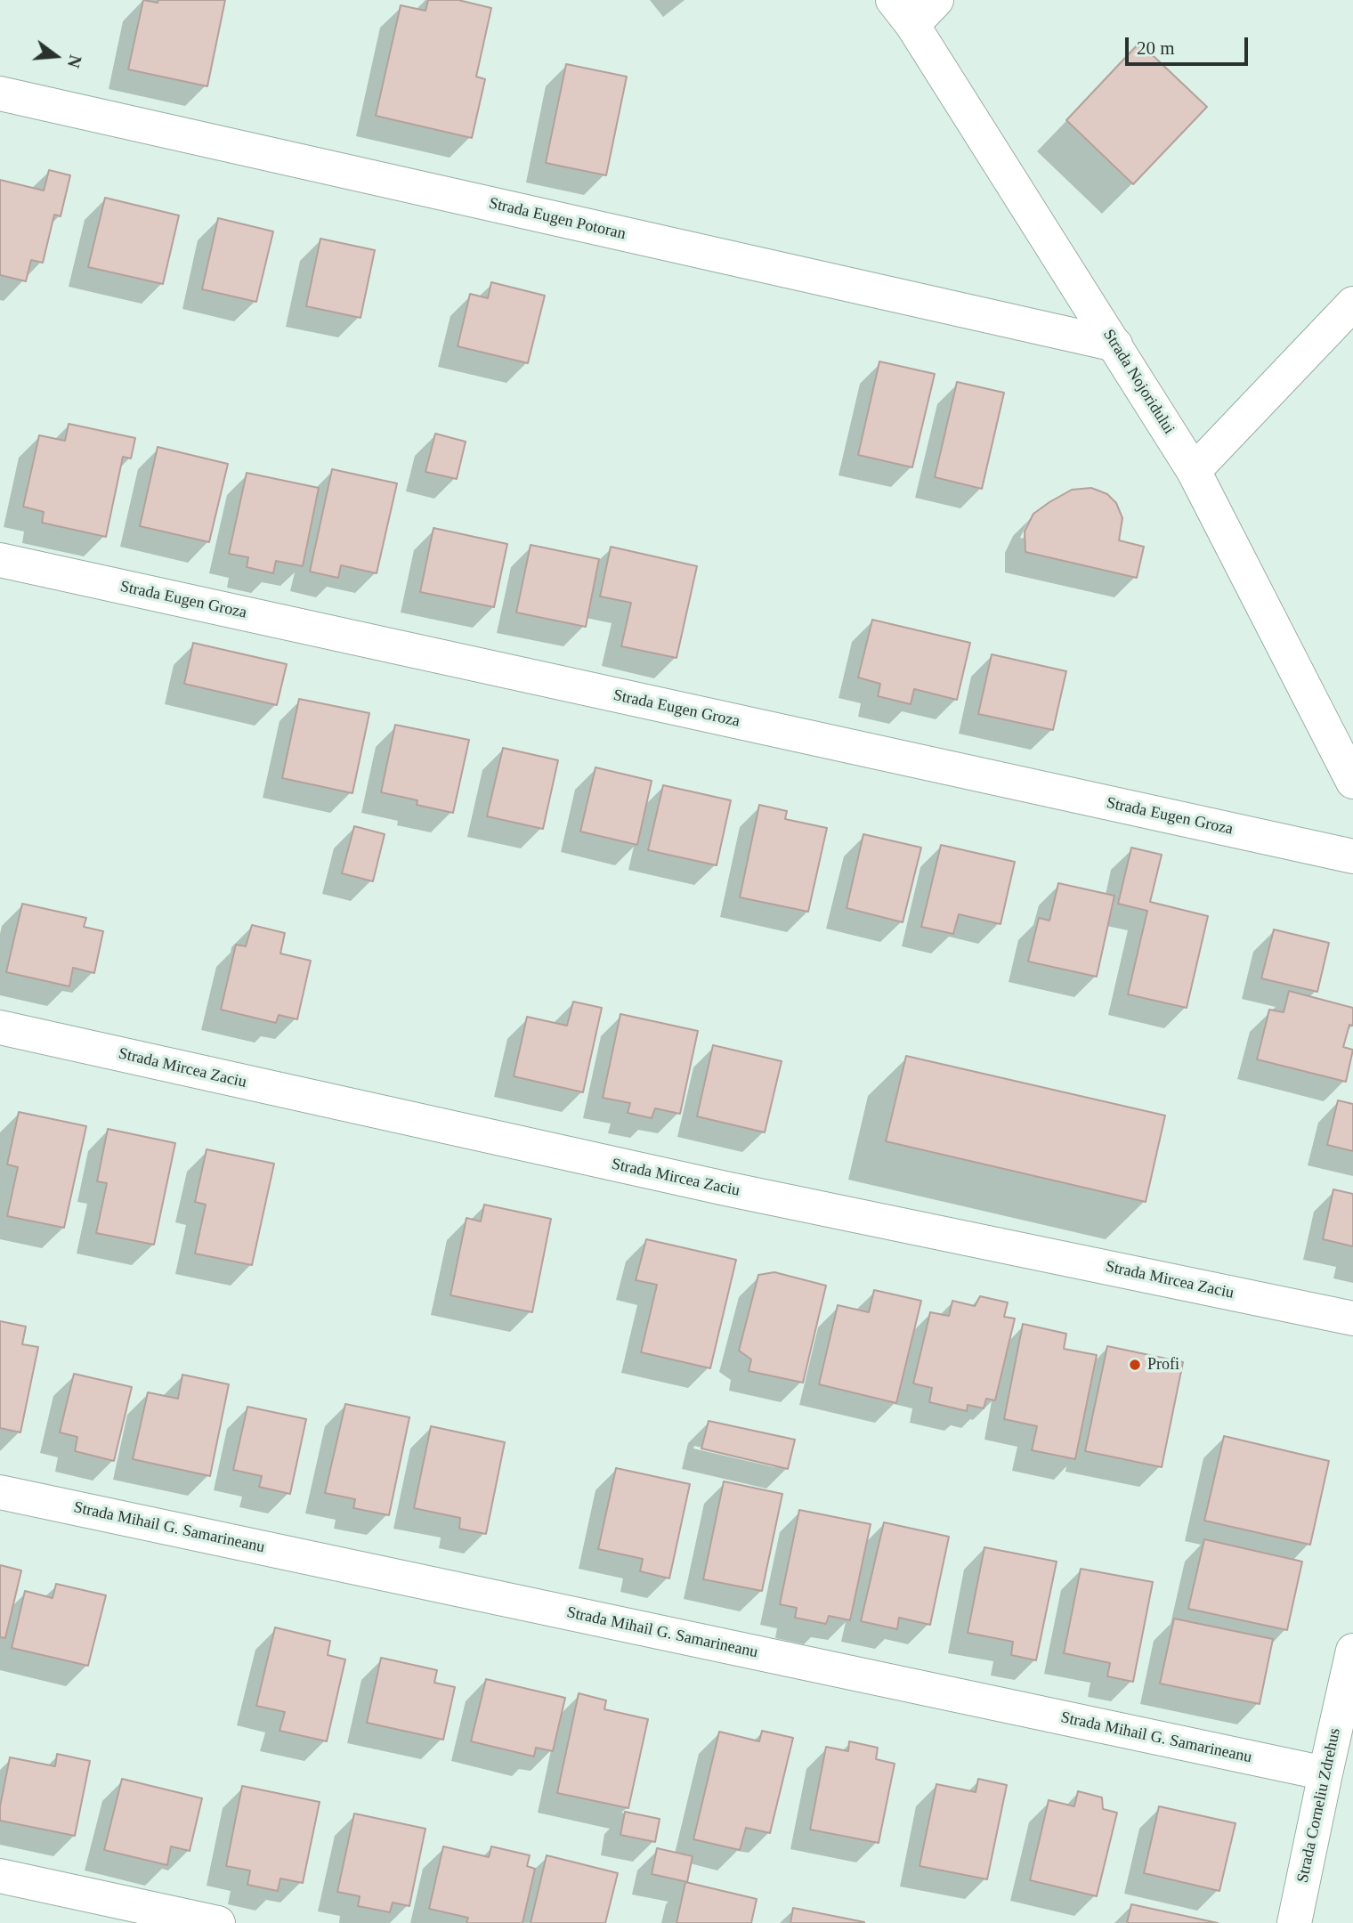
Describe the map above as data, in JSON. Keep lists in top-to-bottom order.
{
  "streets": {
    "street": [
      "Strada Eugen Potoran",
      "Strada Nojoridului",
      "Strada Eugen Groza",
      "Strada Mircea Zaciu",
      "Strada Mihail G. Samarineanu",
      "Strada Corneliu Zdrehus"
    ]
  },
  "crossings": [
    ["Strada Eugen Potoran", "Strada Nojoridului"],
    ["Strada Mihail G. Samarineanu", "Strada Corneliu Zdrehus"]
  ],
  "places": ["Profi"],
  "scale_bar": "20 m",
  "north": "right"
}
